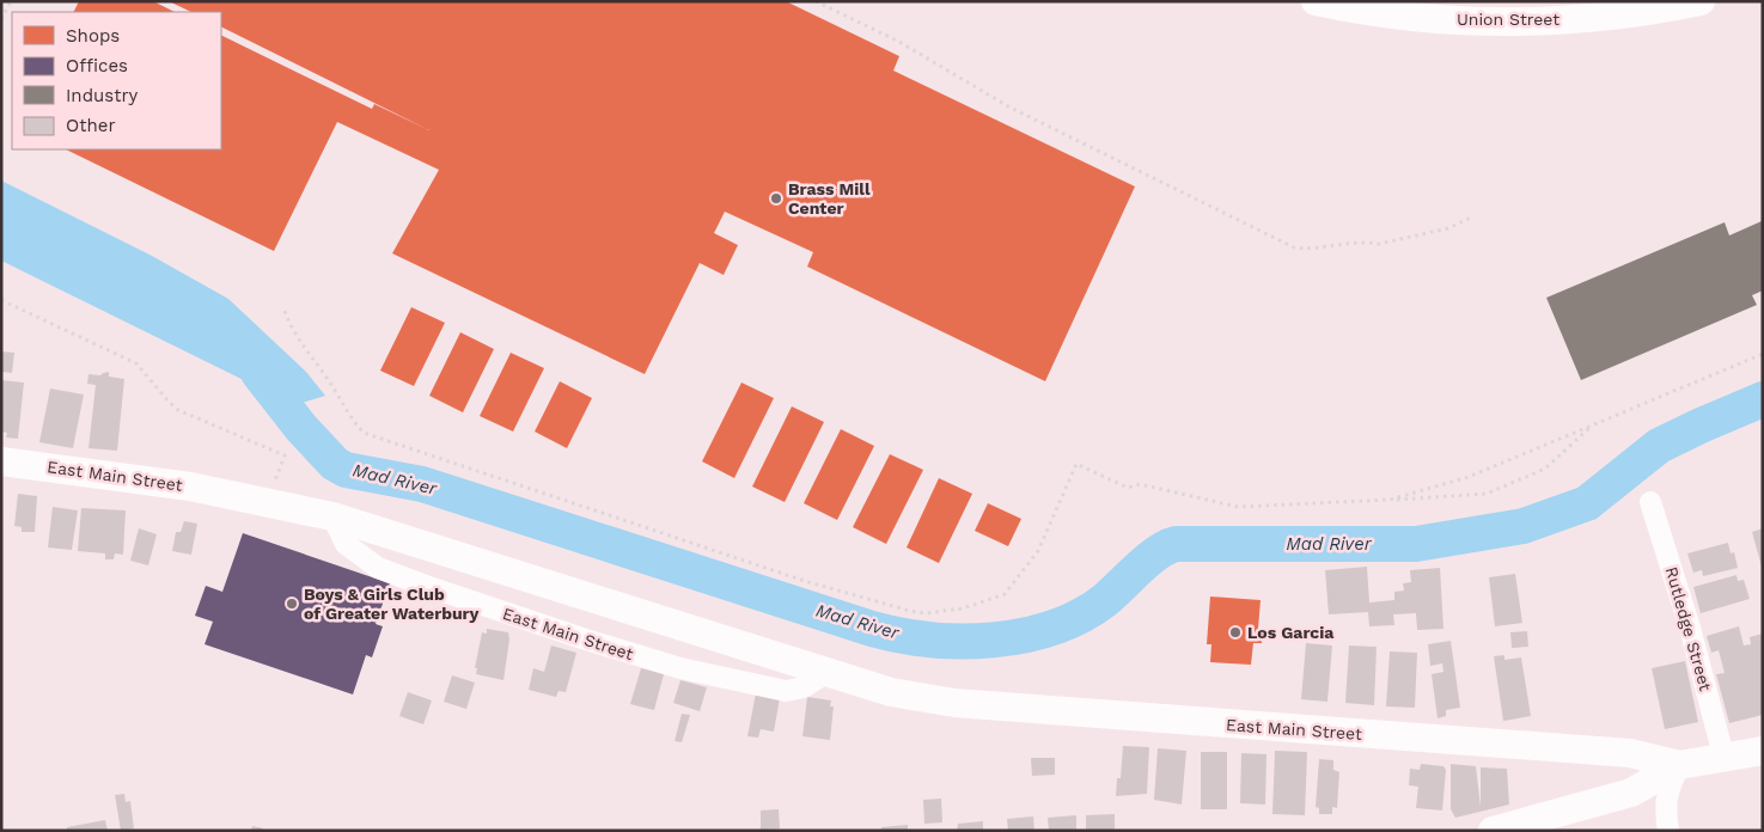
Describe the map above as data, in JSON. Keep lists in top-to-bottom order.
{
  "streets": {
    "main road": ["Union Street", "East Main Street"],
    "street": ["Rutledge Street"]
  },
  "crossings": [
    ["East Main Street", "Rutledge Street"]
  ],
  "water": ["Mad River"],
  "places": ["Brass Mill Center", "Boys & Girls Club of Greater Waterbury", "Los Garcia"],
  "legend": [
    "Shops",
    "Offices",
    "Industry",
    "Other"
  ]
}
